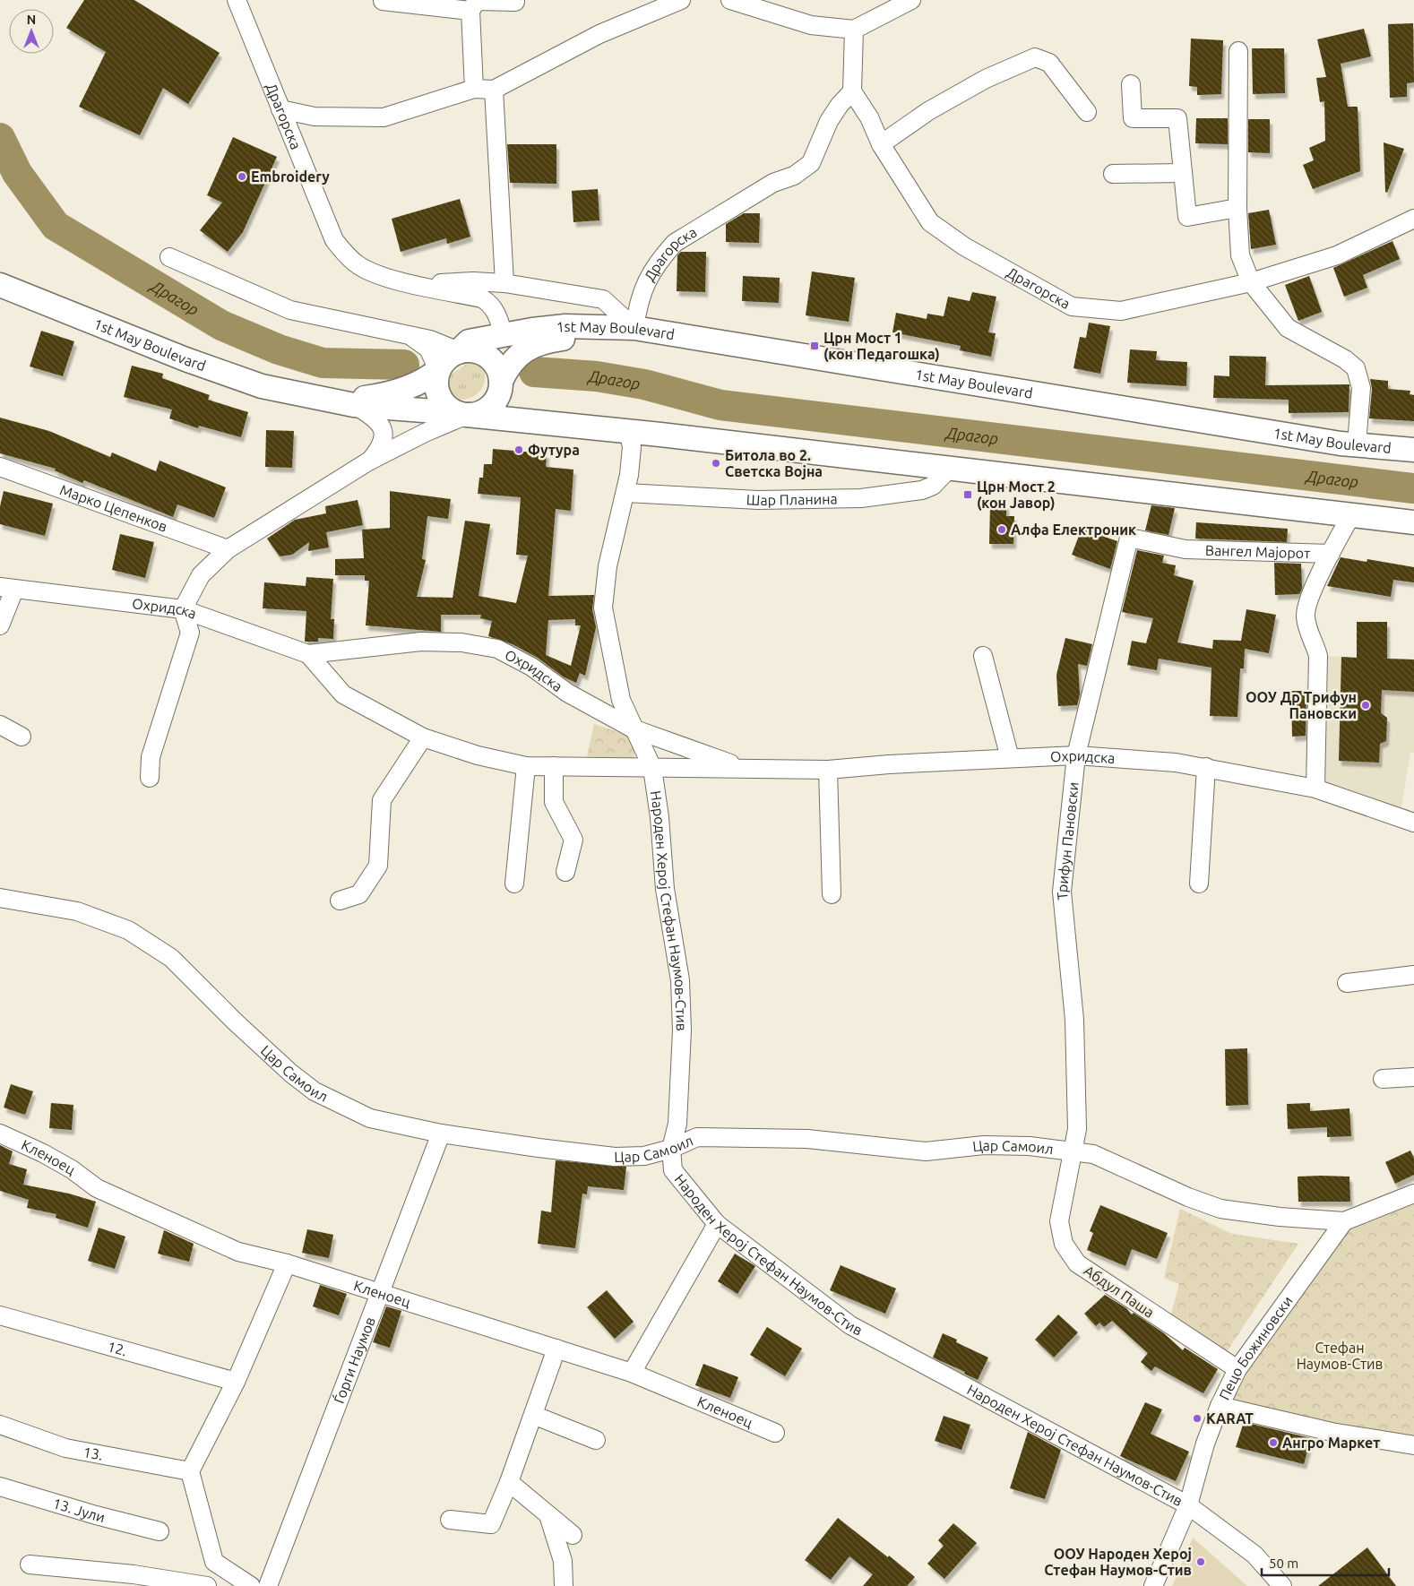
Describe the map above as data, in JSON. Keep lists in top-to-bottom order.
{
  "streets": {
    "main road": ["1st May Boulevard"],
    "street": [
      "Драгорска",
      "Шар Планина",
      "Марко Цепенков",
      "Вангел Маjорот",
      "Охридска",
      "Трифун Пановски",
      "Народен Херој Стефан Наумов-Стив",
      "Цар Самоил",
      "Кленоец",
      "Абдул Паша",
      "Пецо Божиновски",
      "12.",
      "Ѓорги Наумов",
      "13.",
      "13. Јули"
    ]
  },
  "crossings": [
    ["Драгорска", "1st May Boulevard"],
    ["1st May Boulevard", "Шар Планина"],
    ["1st May Boulevard", "Народен Херој Стефан Наумов-Стив"],
    ["Шар Планина", "Народен Херој Стефан Наумов-Стив"],
    ["Вангел Маjорот", "Трифун Пановски"],
    ["Охридска", "Трифун Пановски"],
    ["Охридска", "Народен Херој Стефан Наумов-Стив"],
    ["Трифун Пановски", "Цар Самоил"],
    ["Трифун Пановски", "Абдул Паша"],
    ["Народен Херој Стефан Наумов-Стив", "Цар Самоил"],
    ["Народен Херој Стефан Наумов-Стив", "Пецо Божиновски"],
    ["Цар Самоил", "Абдул Паша"],
    ["Цар Самоил", "Пецо Божиновски"],
    ["Цар Самоил", "Ѓорги Наумов"],
    ["Кленоец", "Ѓорги Наумов"],
    ["Абдул Паша", "Пецо Божиновски"]
  ],
  "water": ["Драгор"],
  "parks": ["Стефан Наумов-Стив"],
  "places": {
    "other": [
      "Embroidery",
      "Футура",
      "Битола во 2. Светска Војна",
      "Алфа Електроник",
      "ООУ Др Трифун Пановски",
      "KARAT",
      "Ангро Маркет",
      "ООУ Народен Херој Стефан Наумов-Стив"
    ],
    "transit": ["Црн Мост 1 (кон Педагошка)", "Црн Мост 2 (кон Јавор)"]
  },
  "scale_bar": "50 m",
  "north": "top"
}
